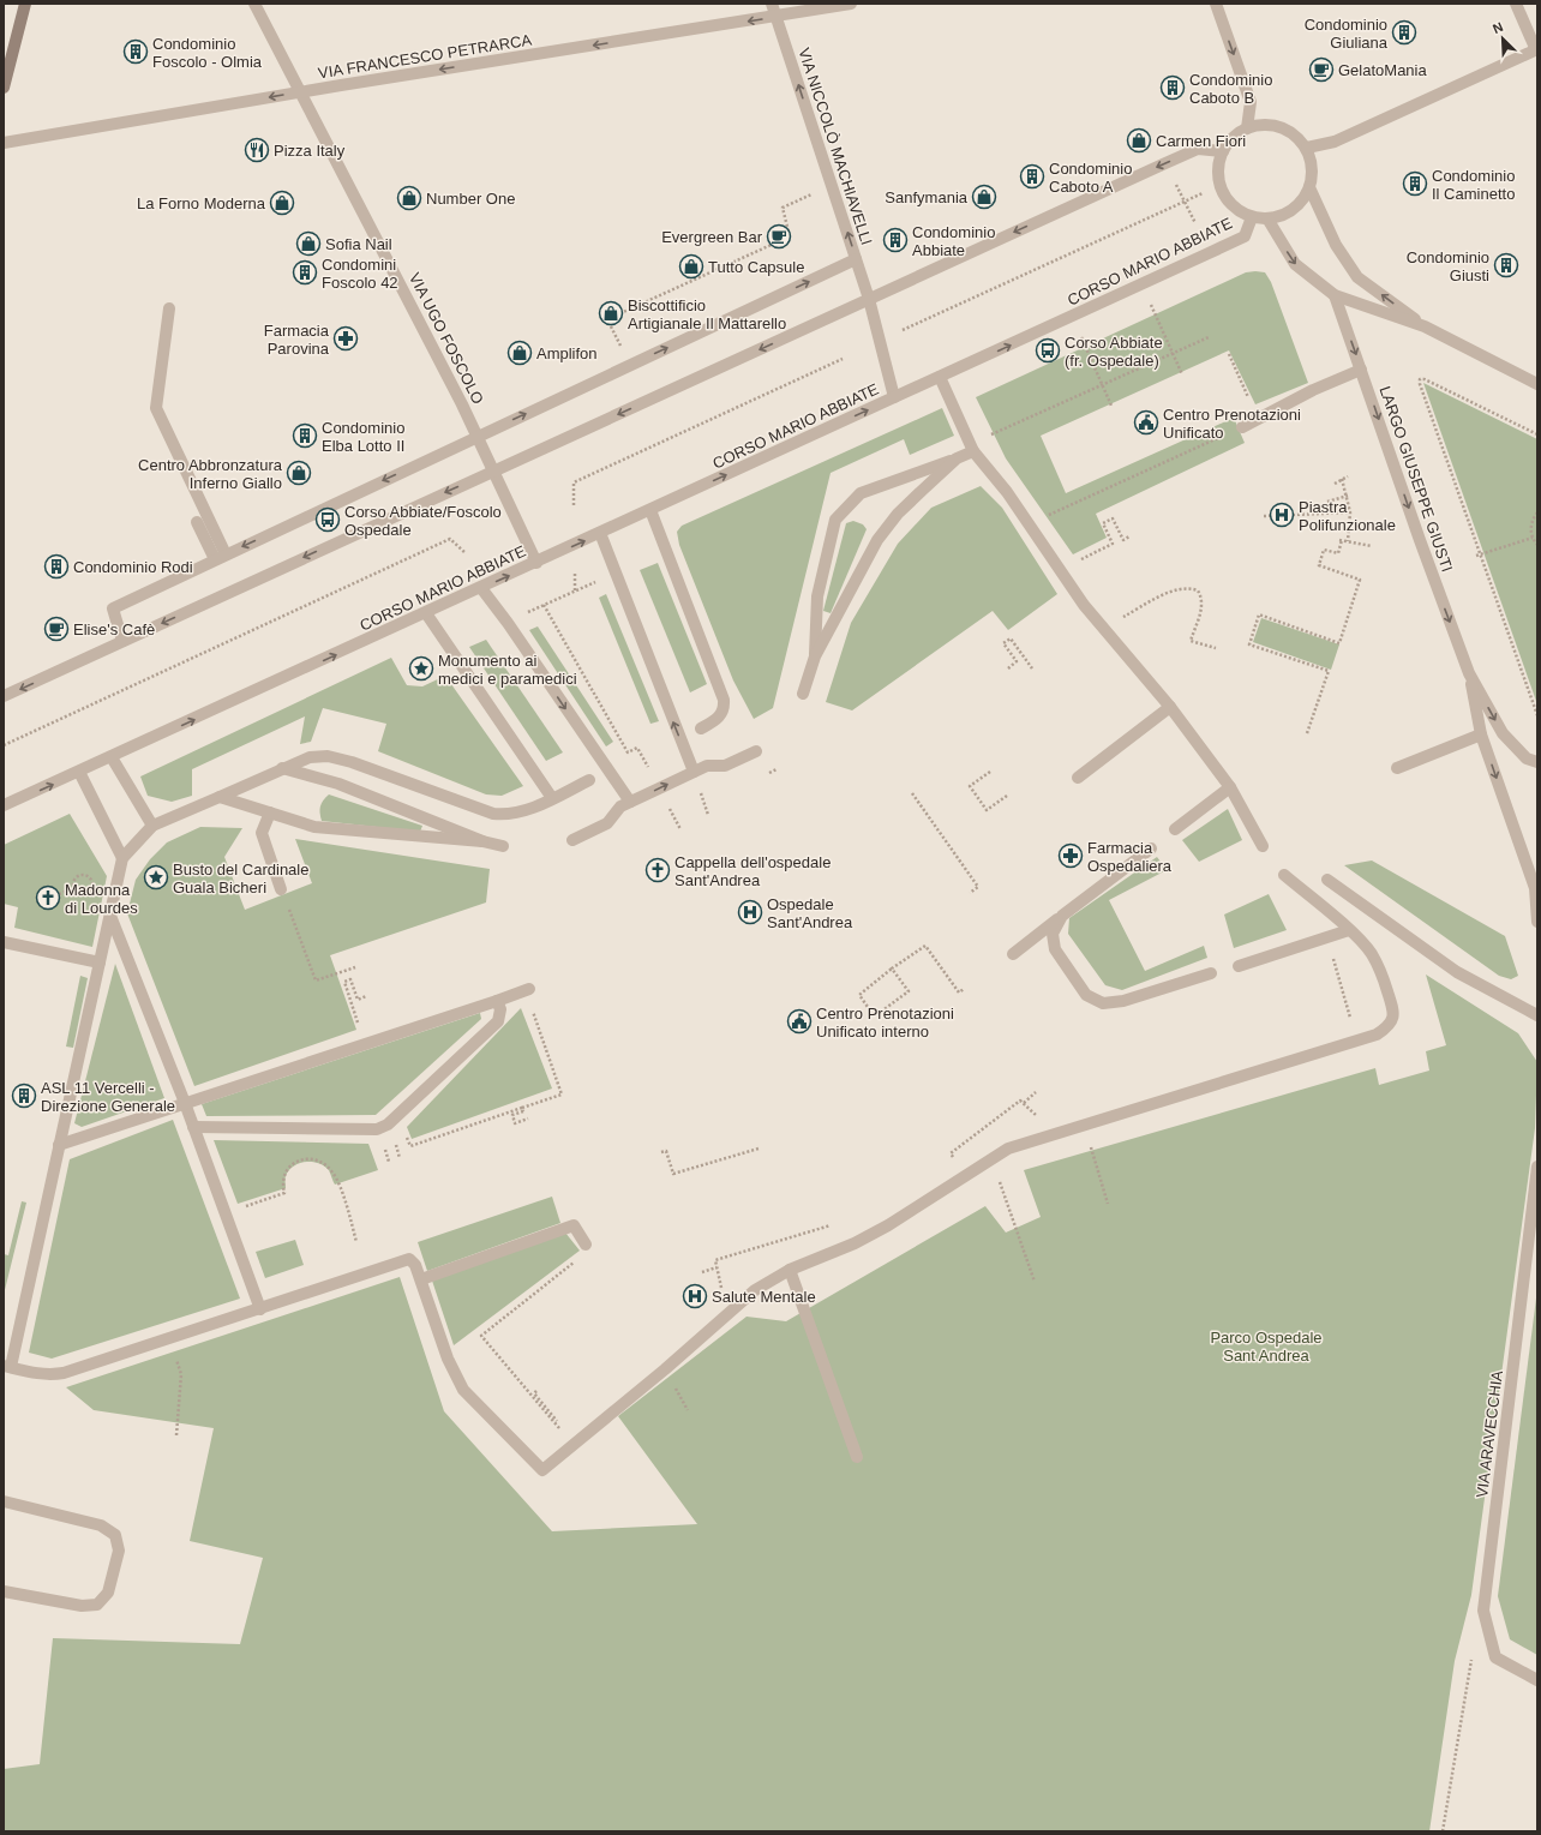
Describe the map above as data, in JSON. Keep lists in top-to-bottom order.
{
  "streets": {
    "street": [
      "VIA FRANCESCO PETRARCA",
      "VIA NICCOLÒ MACHIAVELLI",
      "CORSO MARIO ABBIATE",
      "VIA UGO FOSCOLO",
      "LARGO GIUSEPPE GIUSTI",
      "VIA ARAVECCHIA"
    ]
  },
  "crossings": [
    ["VIA FRANCESCO PETRARCA", "VIA NICCOLÒ MACHIAVELLI"],
    ["VIA FRANCESCO PETRARCA", "VIA UGO FOSCOLO"],
    ["VIA NICCOLÒ MACHIAVELLI", "CORSO MARIO ABBIATE"],
    ["CORSO MARIO ABBIATE", "VIA UGO FOSCOLO"]
  ],
  "one_way": ["VIA FRANCESCO PETRARCA", "VIA NICCOLÒ MACHIAVELLI", "LARGO GIUSEPPE GIUSTI"],
  "parks": ["Parco Ospedale Sant Andrea"],
  "places": {
    "building": [
      "Condominio Giuliana",
      "Condominio Foscolo - Olmia",
      "Condominio Caboto B",
      "Condominio Caboto A",
      "Condominio Il Caminetto",
      "Condominio Abbiate",
      "Condominio Giusti",
      "Condomini Foscolo 42",
      "Condominio Elba Lotto II",
      "Condominio Rodi",
      "ASL 11 Vercelli - Direzione Generale"
    ],
    "cafe": ["GelatoMania", "Evergreen Bar", "Elise's Cafè"],
    "shop": [
      "Carmen Fiori",
      "Sanfymania",
      "Number One",
      "La Forno Moderna",
      "Sofia Nail",
      "Tutto Capsule",
      "Biscottificio Artigianale Il Mattarello",
      "Amplifon",
      "Centro Abbronzatura Inferno Giallo"
    ],
    "restaurant": ["Pizza Italy"],
    "pharmacy": ["Farmacia Parovina", "Farmacia Ospedaliera"],
    "bus stop": ["Corso Abbiate (fr. Ospedale)", "Corso Abbiate/Foscolo Ospedale"],
    "public building": ["Centro Prenotazioni Unificato", "Centro Prenotazioni Unificato interno"],
    "hospital": ["Piastra Polifunzionale", "Ospedale Sant'Andrea", "Salute Mentale"],
    "place": ["Monumento ai medici e paramedici", "Busto del Cardinale Guala Bicheri"],
    "church": ["Cappella dell'ospedale Sant'Andrea", "Madonna di Lourdes"]
  },
  "north": "top left"
}
